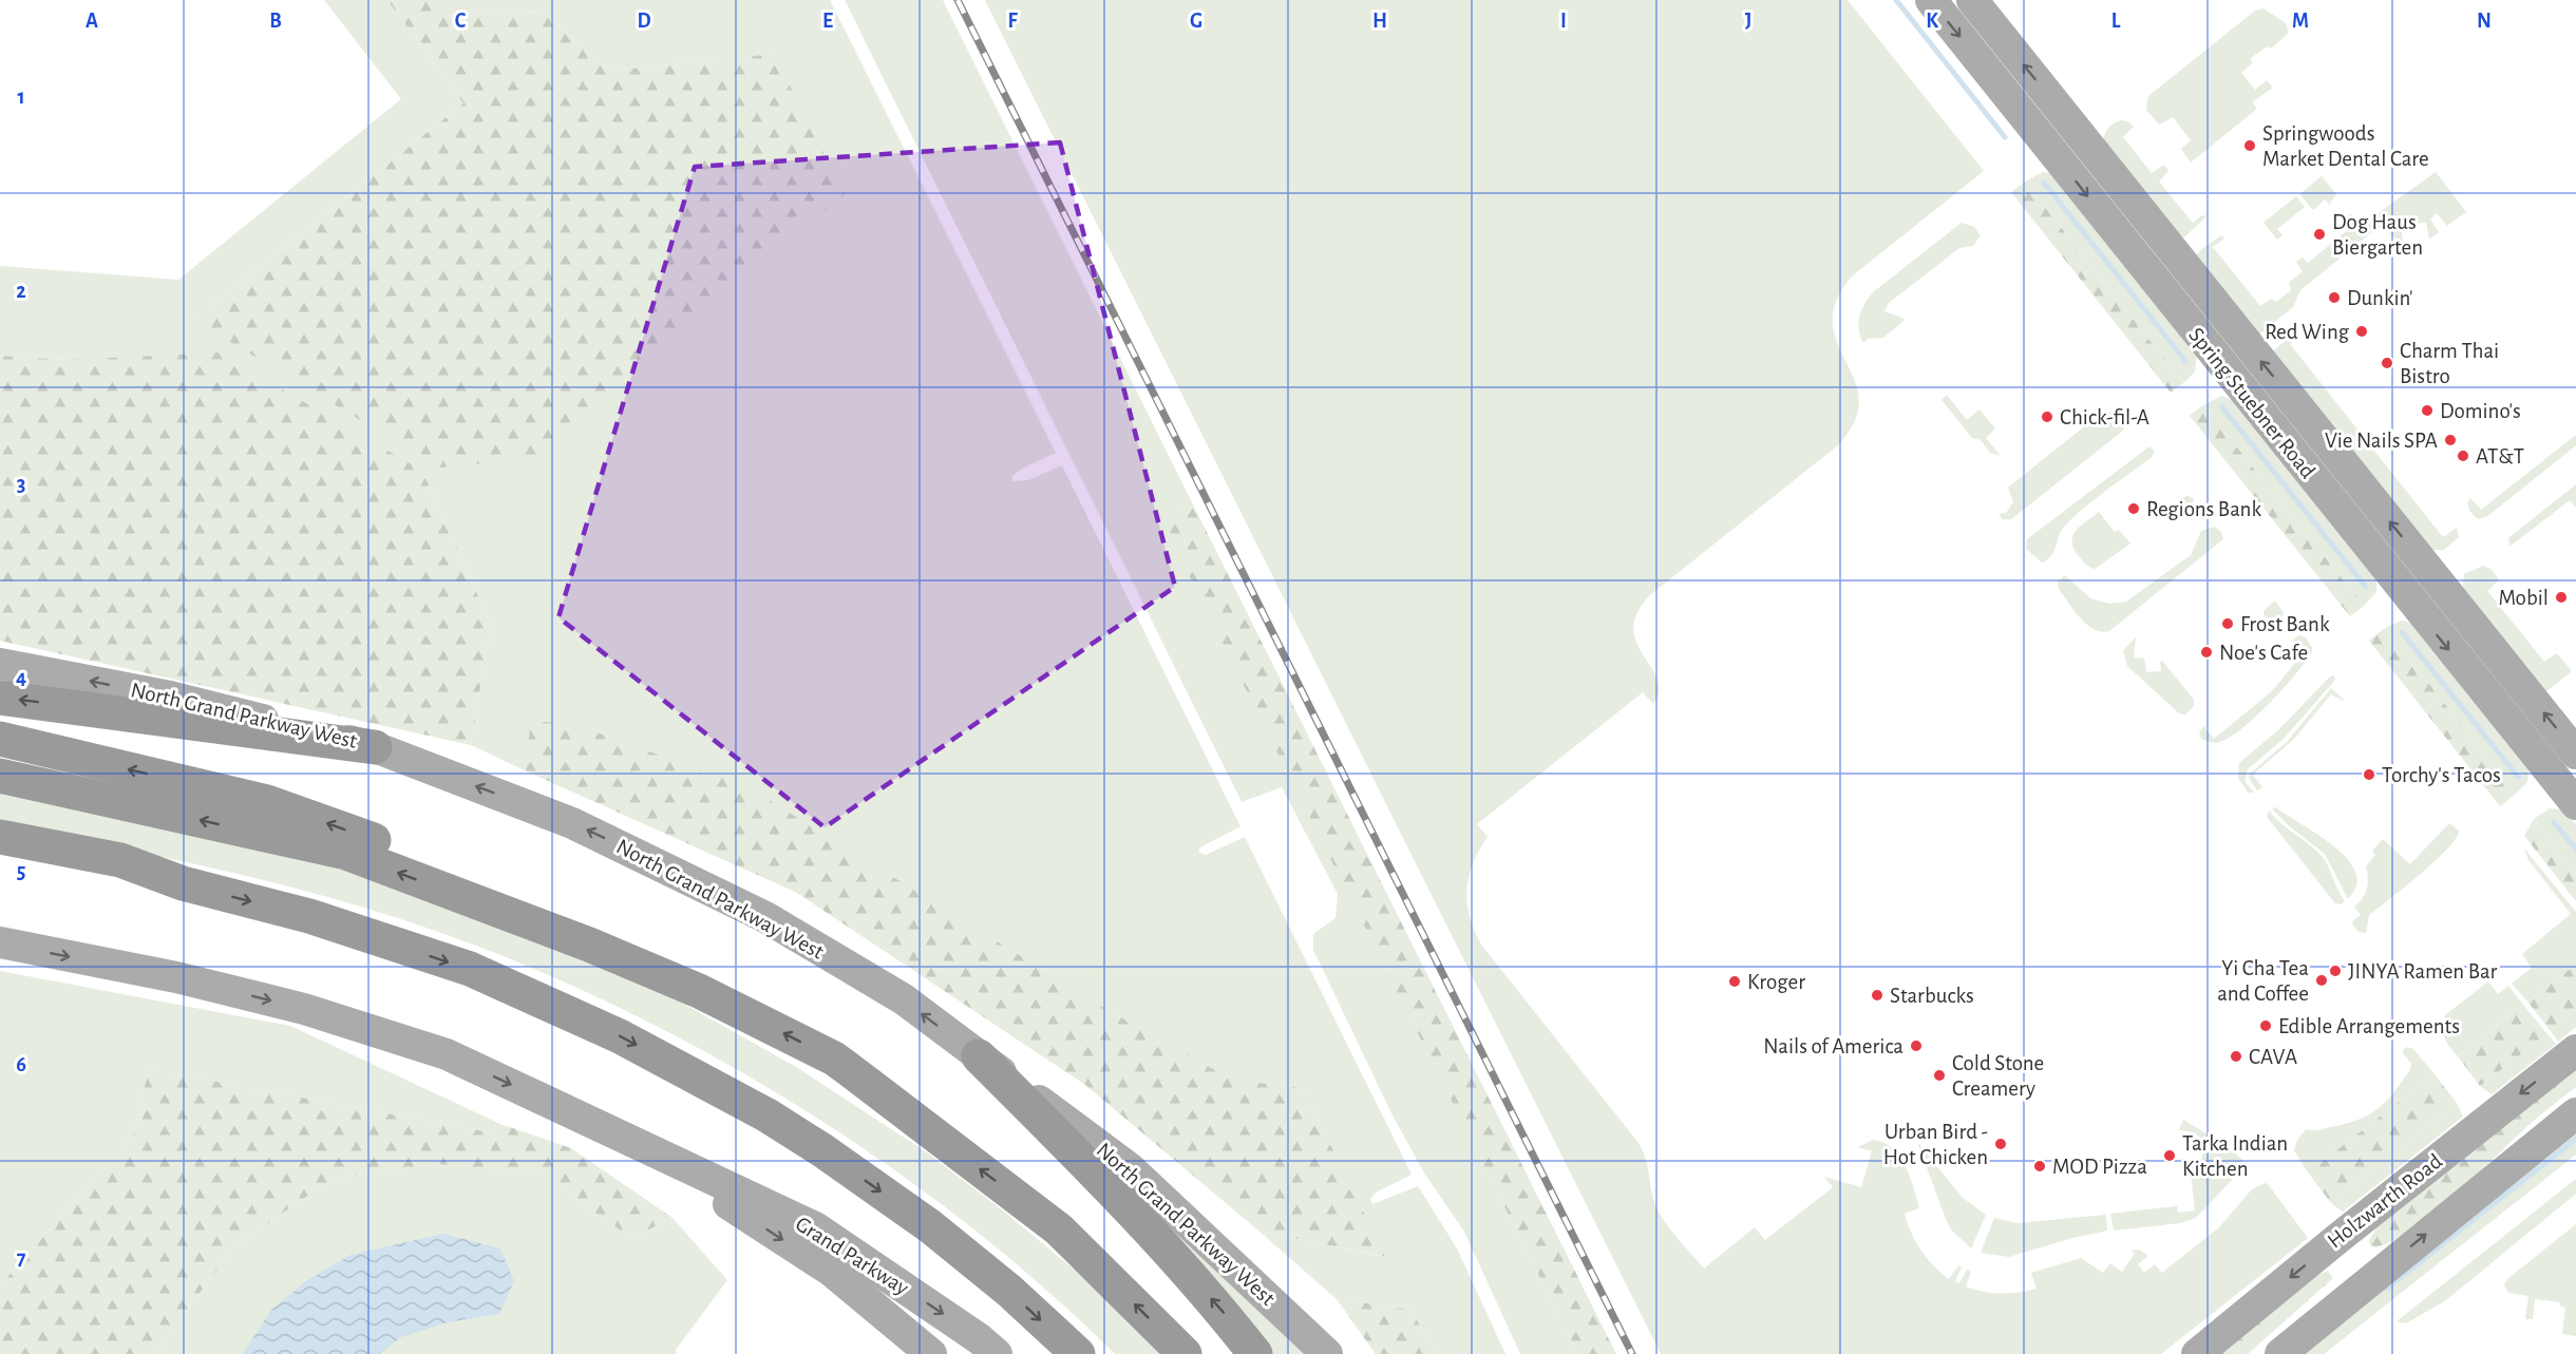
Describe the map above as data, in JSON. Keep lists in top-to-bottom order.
{
  "streets": {
    "main road": [
      "Spring Stuebner Road",
      "North Grand Parkway West",
      "Holzwarth Road",
      "Grand Parkway"
    ]
  },
  "places": [
    "Springwoods Market Dental Care",
    "Dog Haus Biergarten",
    "Dunkin'",
    "Red Wing",
    "Charm Thai Bistro",
    "Domino's",
    "Chick-fil-A",
    "Vie Nails SPA",
    "AT&T",
    "Regions Bank",
    "Mobil",
    "Frost Bank",
    "Noe's Cafe",
    "Torchy's Tacos",
    "JINYA Ramen Bar",
    "Yi Cha Tea and Coffee",
    "Kroger",
    "Starbucks",
    "Edible Arrangements",
    "Nails of America",
    "CAVA",
    "Cold Stone Creamery",
    "Urban Bird - Hot Chicken",
    "Tarka Indian Kitchen",
    "MOD Pizza"
  ],
  "grid": {
    "columns": [
      "A",
      "B",
      "C",
      "D",
      "E",
      "F",
      "G",
      "H",
      "I",
      "J",
      "K",
      "L",
      "M",
      "N"
    ],
    "rows": [
      "1",
      "2",
      "3",
      "4",
      "5",
      "6",
      "7"
    ]
  }
}
